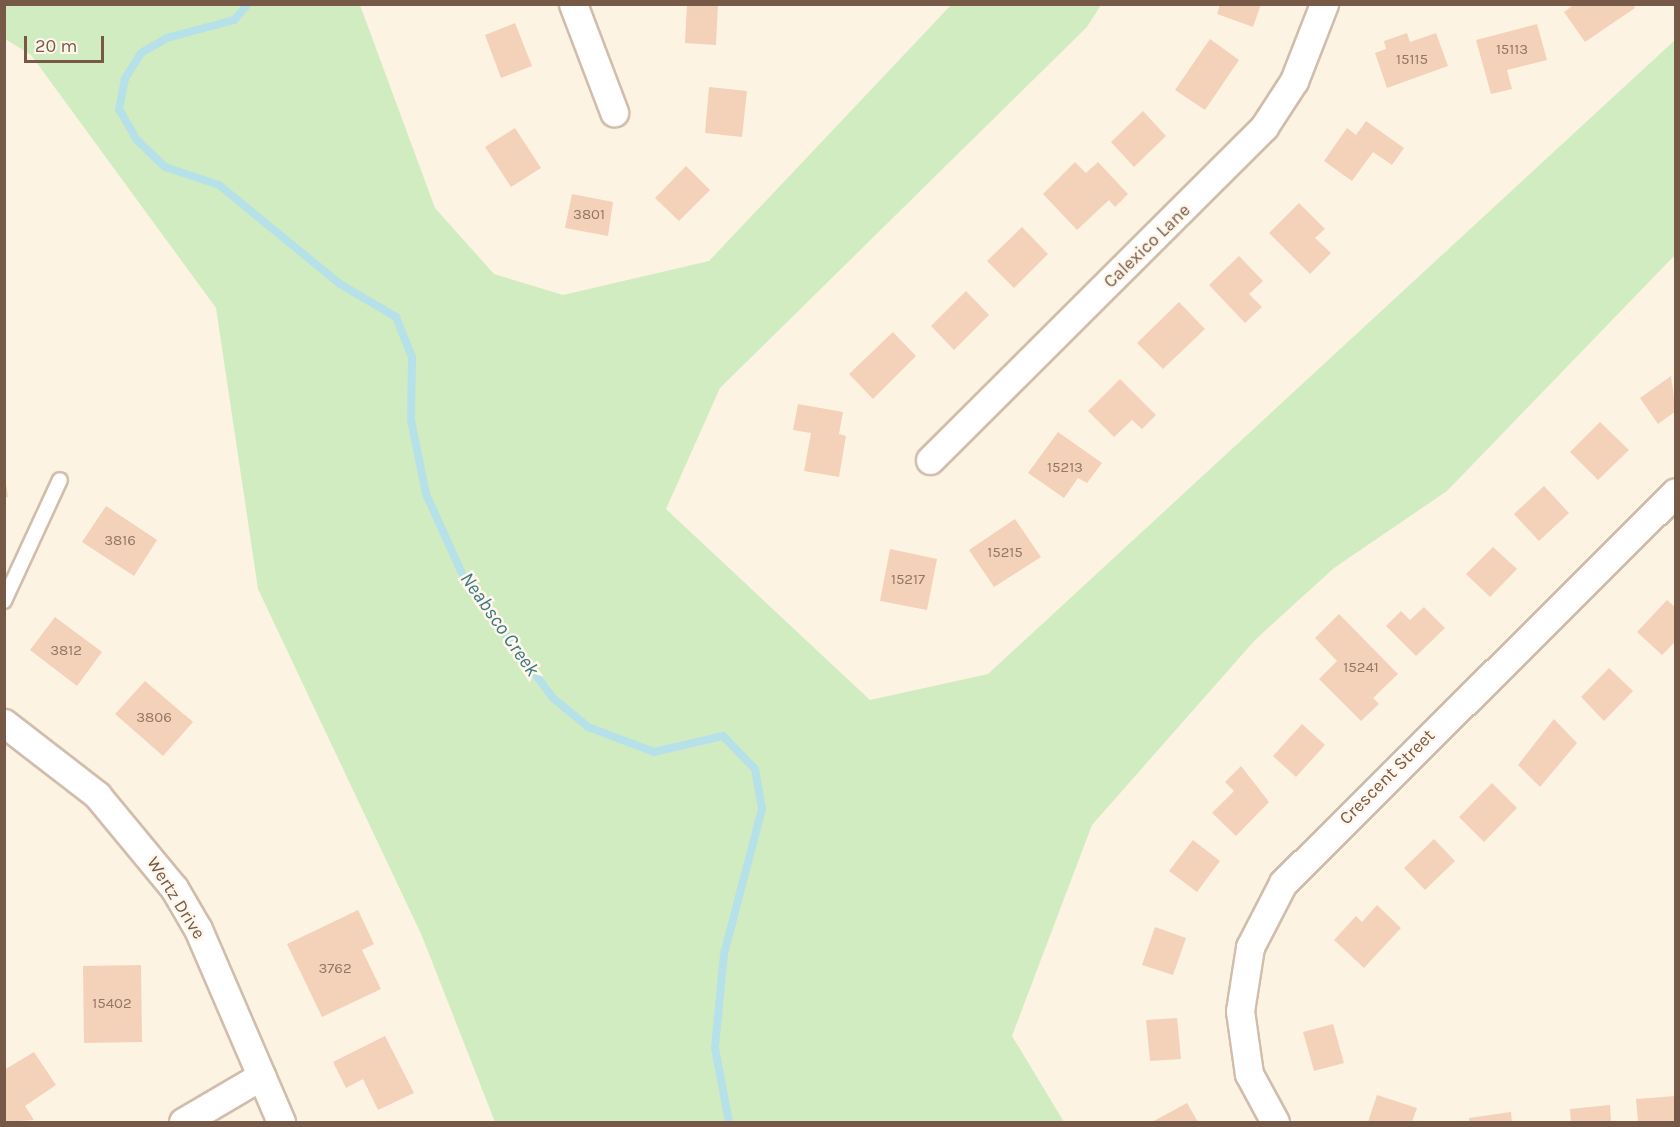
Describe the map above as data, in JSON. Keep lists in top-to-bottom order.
{
  "streets": {
    "street": ["Calexico Lane", "Crescent Street", "Wertz Drive"]
  },
  "water": ["Neabsco Creek"],
  "house_numbers": [
    "15113",
    "15115",
    "3801",
    "15213",
    "3816",
    "15215",
    "15217",
    "3812",
    "15241",
    "3806",
    "3762",
    "15402"
  ],
  "scale_bar": "20 m"
}
